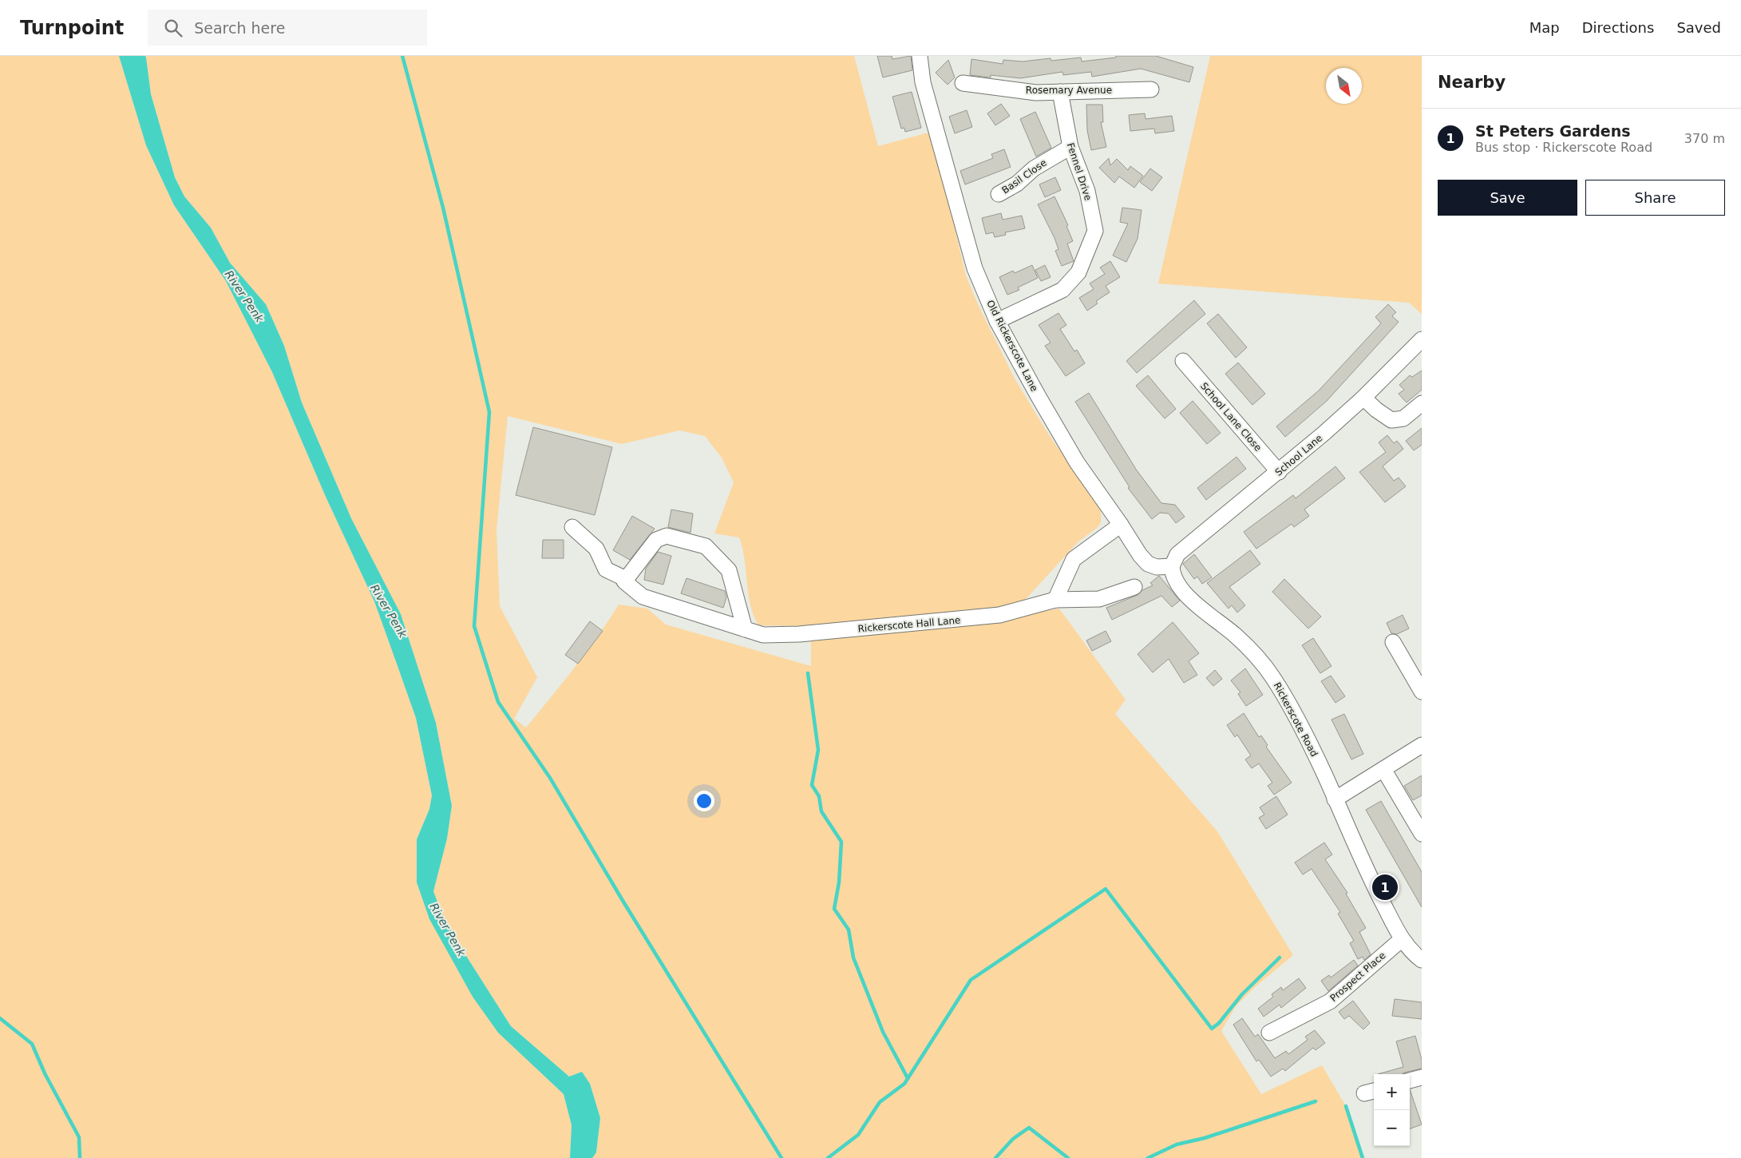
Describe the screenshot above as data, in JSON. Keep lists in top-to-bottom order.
{
  "streets": {
    "street": [
      "Rosemary Avenue",
      "Fennel Drive",
      "Basil Close",
      "Old Rickerscote Lane",
      "School Lane Close",
      "School Lane",
      "Rickerscote Hall Lane",
      "Rickerscote Road",
      "Prospect Place"
    ]
  },
  "crossings": [
    ["Rosemary Avenue", "Fennel Drive"],
    ["Fennel Drive", "Basil Close"],
    ["Fennel Drive", "Old Rickerscote Lane"],
    ["School Lane Close", "School Lane"],
    ["School Lane", "Rickerscote Road"],
    ["Rickerscote Road", "Prospect Place"]
  ],
  "water": ["River Penk"],
  "north": "bottom right",
  "page": {
    "header": "Turnpoint",
    "search": "Search here",
    "nav": ["Map", "Directions", "Saved"],
    "heading": "Nearby",
    "list": [
      {
        "mark": "1",
        "name": "St Peters Gardens",
        "note": "Bus stop · Rickerscote Road",
        "value": "370 m"
      }
    ],
    "buttons": ["Save", "Share"],
    "pins": "1",
    "map_buttons": ["+", "−"]
  }
}
